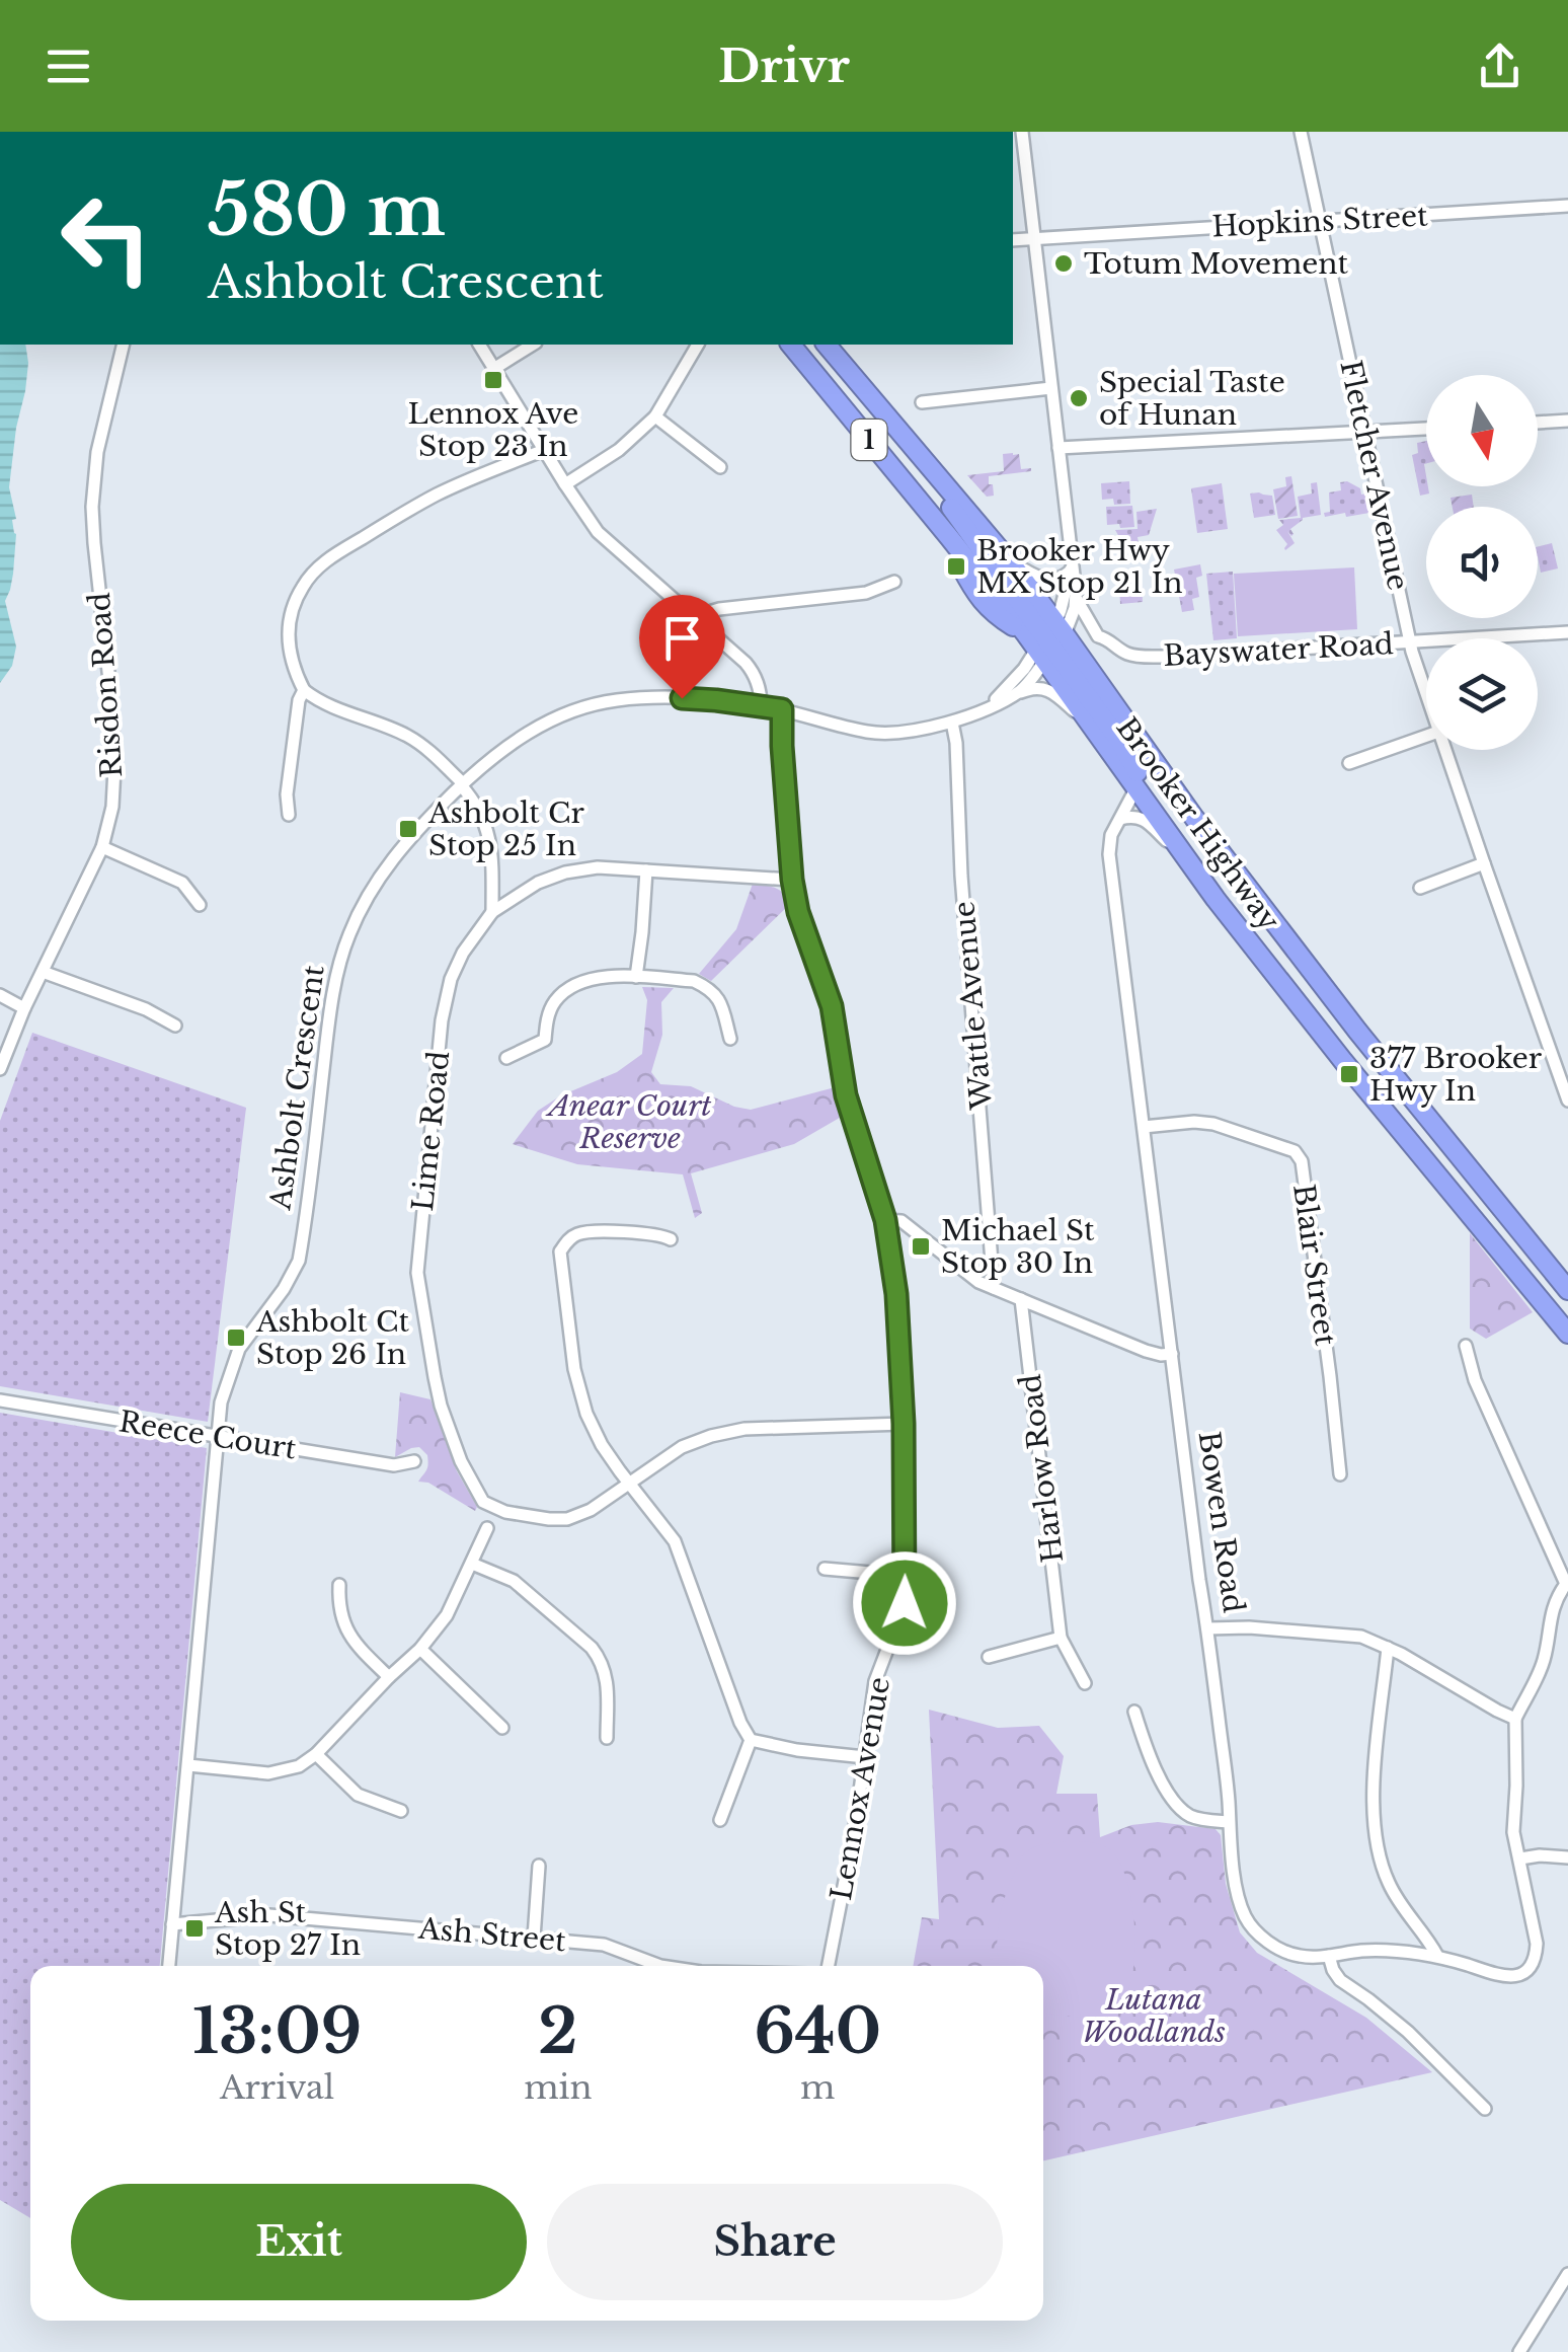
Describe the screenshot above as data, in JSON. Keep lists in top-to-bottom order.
{
  "streets": {
    "highway": ["1", "Brooker Highway"],
    "street": [
      "Hopkins Street",
      "Fletcher Avenue",
      "Bayswater Road",
      "Risdon Road",
      "Wattle Avenue",
      "Ashbolt Crescent",
      "Lime Road",
      "Blair Street",
      "Reece Court",
      "Harlow Road",
      "Bowen Road",
      "Lennox Avenue",
      "Ash Street"
    ]
  },
  "crossings": [
    ["Hopkins Street", "Fletcher Avenue"],
    ["1", "Brooker Highway"],
    ["1", "Ashbolt Crescent"],
    ["Fletcher Avenue", "Bayswater Road"],
    ["Brooker Highway", "Ashbolt Crescent"],
    ["Brooker Highway", "Bowen Road"],
    ["Wattle Avenue", "Ashbolt Crescent"],
    ["Ashbolt Crescent", "Reece Court"],
    ["Ashbolt Crescent", "Lennox Avenue"],
    ["Ashbolt Crescent", "Ash Street"],
    ["Lime Road", "Lennox Avenue"],
    ["Blair Street", "Bowen Road"]
  ],
  "parks": ["Anear Court Reserve", "Lutana Woodlands"],
  "places": {
    "other": ["Totum Movement", "Special Taste of Hunan"],
    "transit": [
      "Lennox Ave Stop 23 In",
      "Brooker Hwy MX Stop 21 In",
      "Ashbolt Cr Stop 25 In",
      "377 Brooker Hwy In",
      "Michael St Stop 30 In",
      "Ashbolt Ct Stop 26 In",
      "Ash St Stop 27 In"
    ]
  },
  "north": "bottom",
  "page": {
    "header": "Drivr",
    "turn": ["580 m", "Ashbolt Crescent"],
    "eta": [
      "13:09",
      "Arrival",
      "2",
      "min",
      "640",
      "m"
    ],
    "buttons": ["Exit", "Share"]
  }
}
